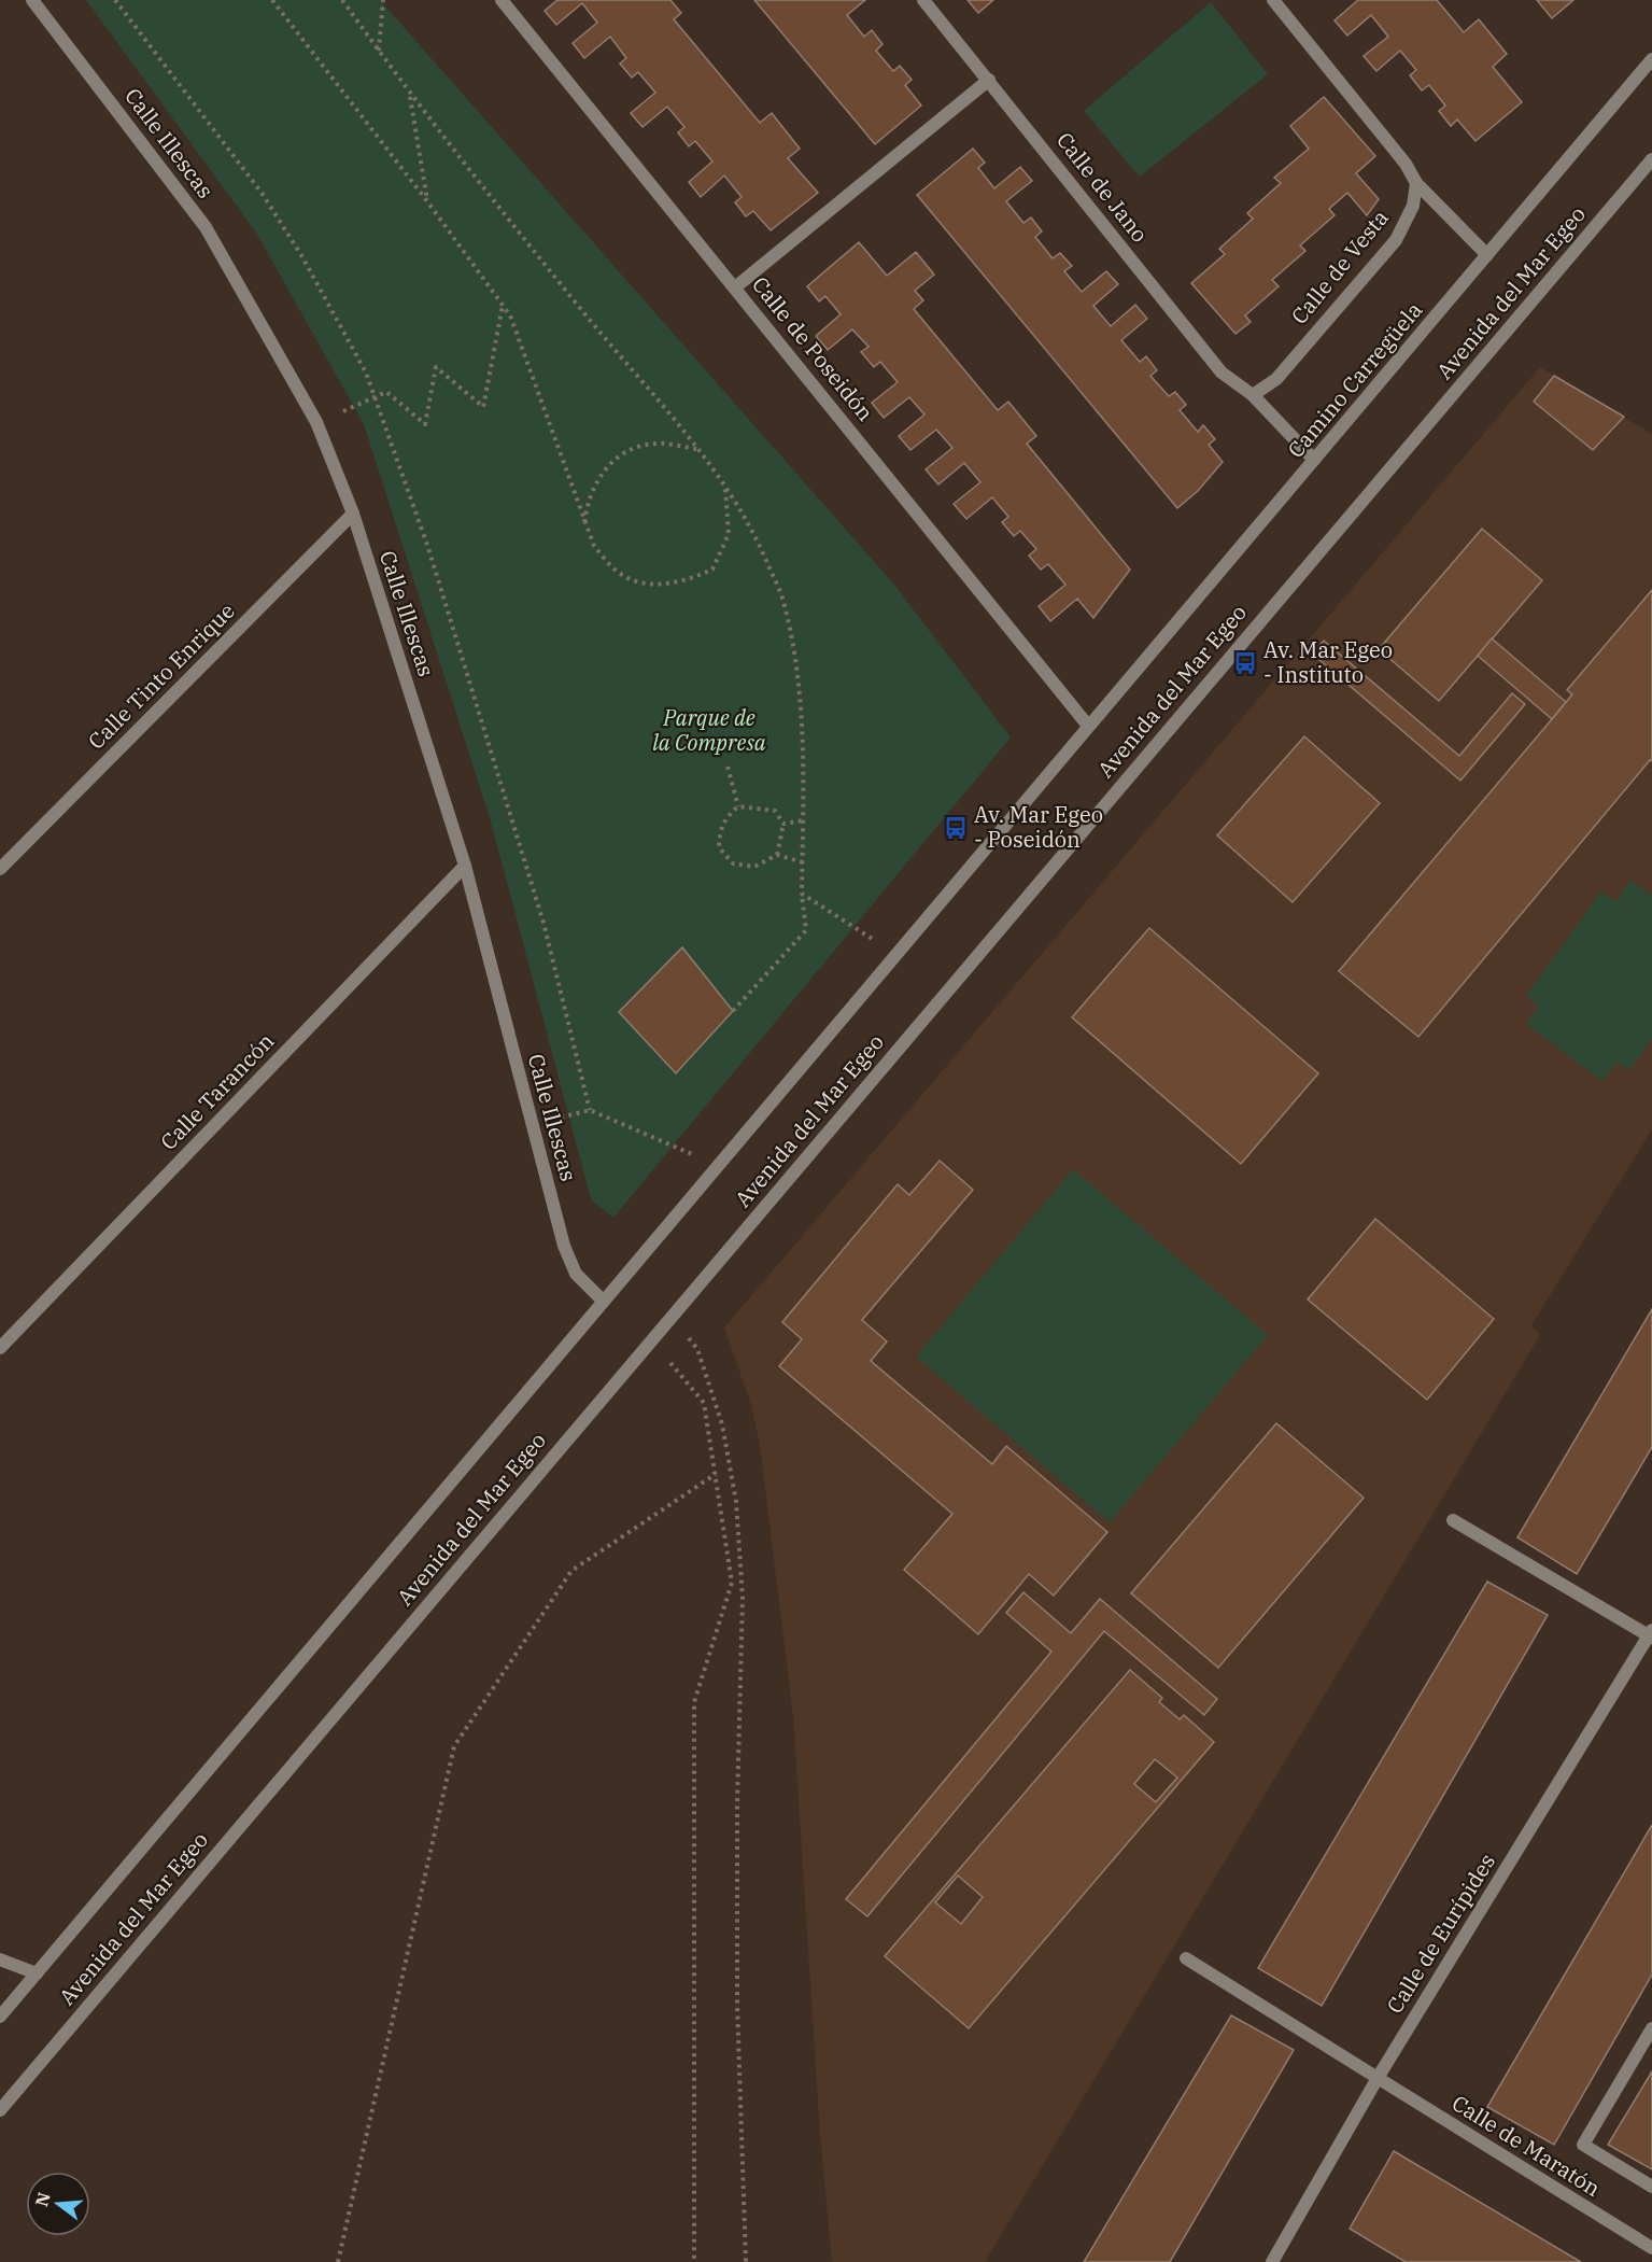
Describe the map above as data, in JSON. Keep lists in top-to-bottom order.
{
  "streets": {
    "street": [
      "Calle Illescas",
      "Calle de Jano",
      "Calle de Vesta",
      "Avenida del Mar Egeo",
      "Calle de Poseidón",
      "Camino Carregüela",
      "Calle Tinto Enrique",
      "Calle Tarancón",
      "Calle de Eurípides",
      "Calle de Maratón"
    ]
  },
  "crossings": [
    ["Calle Illescas", "Avenida del Mar Egeo"],
    ["Calle Illescas", "Calle Tinto Enrique"],
    ["Calle Illescas", "Calle Tarancón"],
    ["Calle de Jano", "Calle de Vesta"],
    ["Calle de Jano", "Camino Carregüela"],
    ["Avenida del Mar Egeo", "Calle de Poseidón"],
    ["Avenida del Mar Egeo", "Camino Carregüela"],
    ["Calle de Poseidón", "Camino Carregüela"],
    ["Calle de Eurípides", "Calle de Maratón"]
  ],
  "parks": ["Parque de la Compresa"],
  "places": {
    "bus stop": ["Av. Mar Egeo - Instituto", "Av. Mar Egeo - Poseidón"]
  },
  "north": "left"
}
